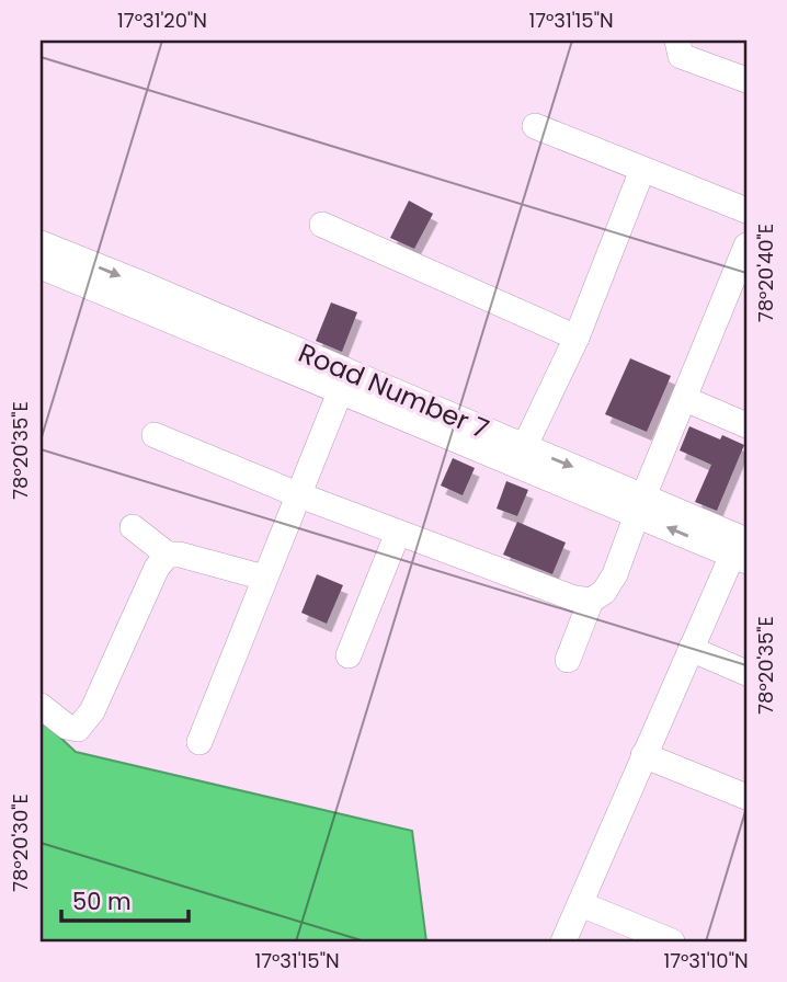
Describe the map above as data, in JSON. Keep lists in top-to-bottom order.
{
  "streets": {
    "street": ["Road Number 7"]
  },
  "scale_bar": "50 m",
  "coordinates": [
    "17°31'20\"N",
    "17°31'15\"N",
    "78°20'40\"E",
    "78°20'35\"E",
    "78°20'30\"E",
    "17°31'10\"N"
  ]
}
